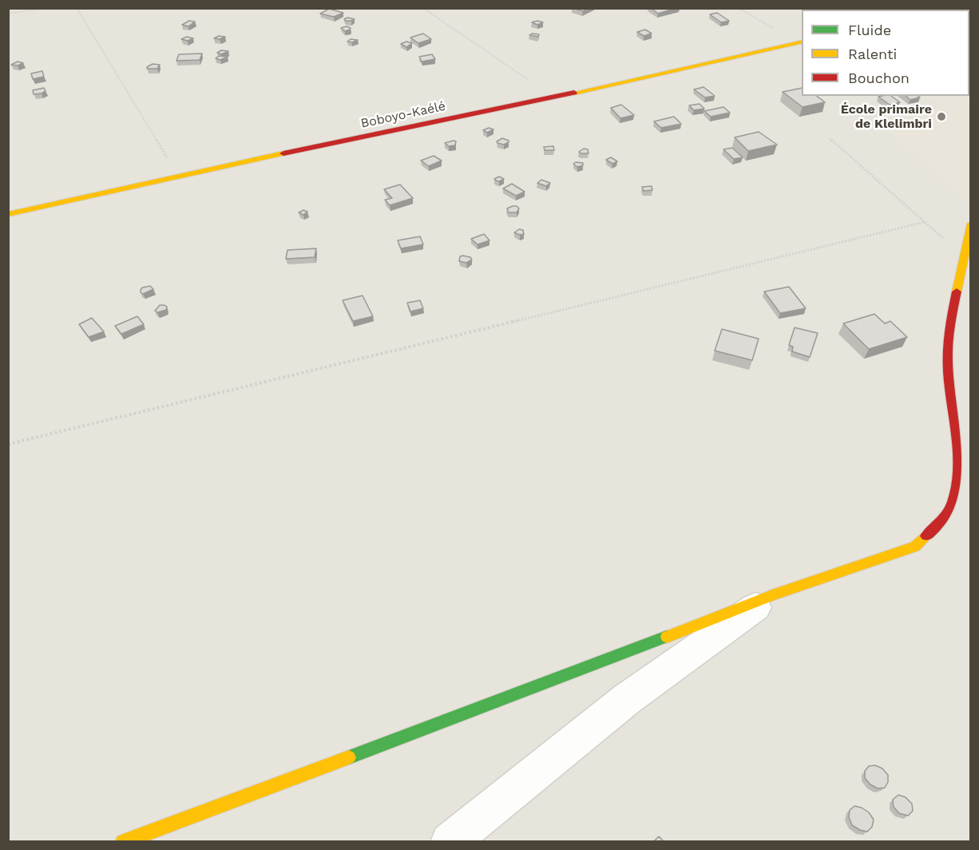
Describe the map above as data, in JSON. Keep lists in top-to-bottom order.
{
  "streets": {
    "main road": ["Boboyo-Kaélé"]
  },
  "places": ["École primaire de Klelimbri"],
  "legend": ["Fluide", "Ralenti", "Bouchon"]
}
